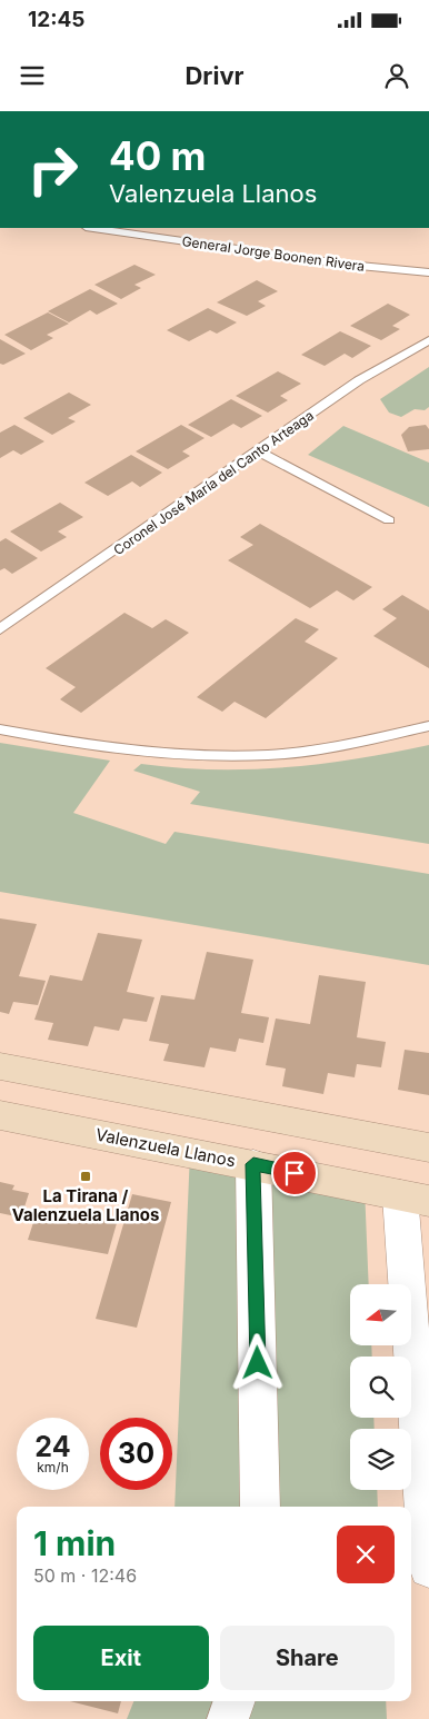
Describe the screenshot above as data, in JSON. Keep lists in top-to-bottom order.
{
  "streets": {
    "main road": ["Valenzuela Llanos"],
    "lane": ["General Jorge Boonen Rivera", "Coronel José María del Canto Arteaga"]
  },
  "places": {
    "transit": ["La Tirana / Valenzuela Llanos"]
  },
  "north": "left",
  "page": {
    "status": "12:45",
    "header": "Drivr",
    "turn": ["40 m", "Valenzuela Llanos"],
    "speed": "24 km/h",
    "limit": "30",
    "heading": ["1 min", "50 m · 12:46"],
    "buttons": ["Exit", "Share"]
  }
}
